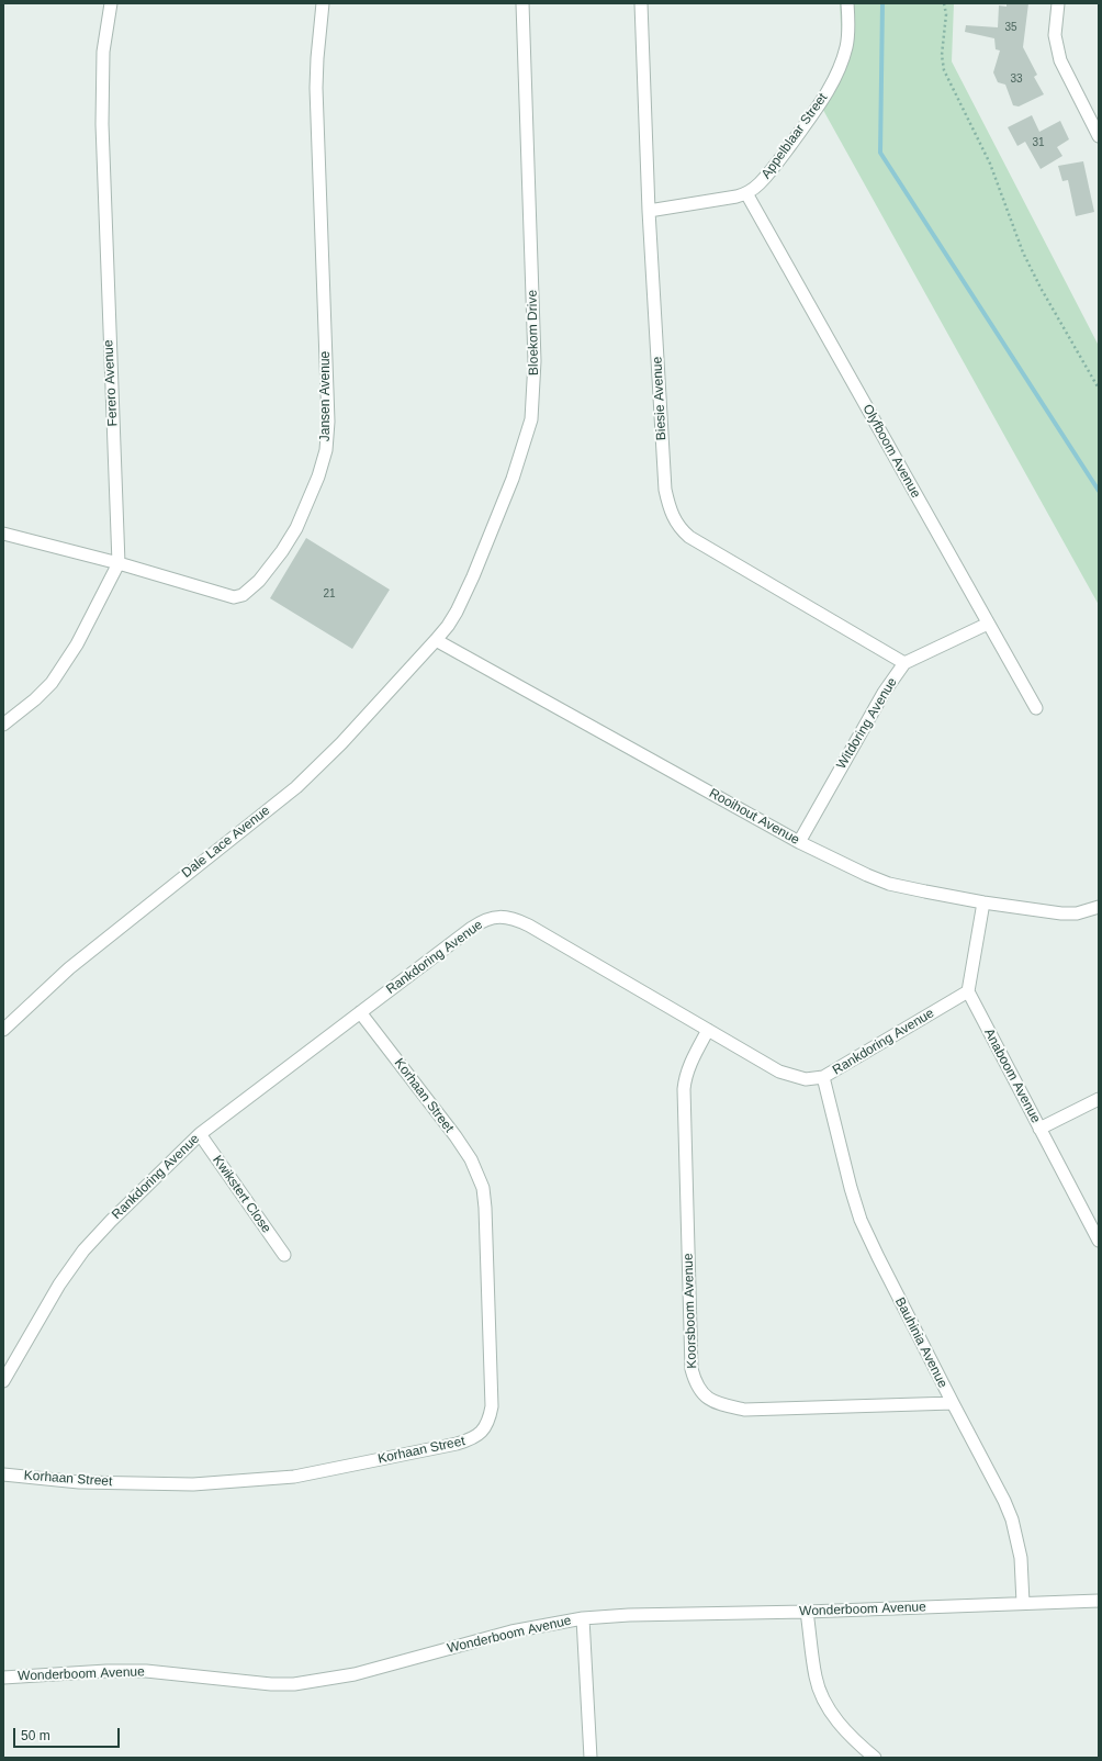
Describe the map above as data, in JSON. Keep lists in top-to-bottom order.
{
  "streets": {
    "street": [
      "Appelblaar Street",
      "Bloekom Drive",
      "Ferero Avenue",
      "Jansen Avenue",
      "Biesie Avenue",
      "Olyfboom Avenue",
      "Witdoring Avenue",
      "Rooihout Avenue",
      "Dale Lace Avenue",
      "Rankdoring Avenue",
      "Anaboom Avenue",
      "Korhaan Street",
      "Kwikstert Close",
      "Koorsboom Avenue",
      "Bauhinia Avenue",
      "Wonderboom Avenue"
    ]
  },
  "crossings": [
    ["Appelblaar Street", "Biesie Avenue"],
    ["Appelblaar Street", "Olyfboom Avenue"],
    ["Bloekom Drive", "Rooihout Avenue"],
    ["Bloekom Drive", "Dale Lace Avenue"],
    ["Ferero Avenue", "Jansen Avenue"],
    ["Biesie Avenue", "Witdoring Avenue"],
    ["Olyfboom Avenue", "Witdoring Avenue"],
    ["Witdoring Avenue", "Rooihout Avenue"],
    ["Rooihout Avenue", "Dale Lace Avenue"],
    ["Rankdoring Avenue", "Anaboom Avenue"],
    ["Rankdoring Avenue", "Korhaan Street"],
    ["Rankdoring Avenue", "Kwikstert Close"],
    ["Rankdoring Avenue", "Koorsboom Avenue"],
    ["Rankdoring Avenue", "Bauhinia Avenue"],
    ["Koorsboom Avenue", "Bauhinia Avenue"],
    ["Bauhinia Avenue", "Wonderboom Avenue"]
  ],
  "house_numbers": [
    "35",
    "33",
    "31",
    "21"
  ],
  "scale_bar": "50 m"
}
